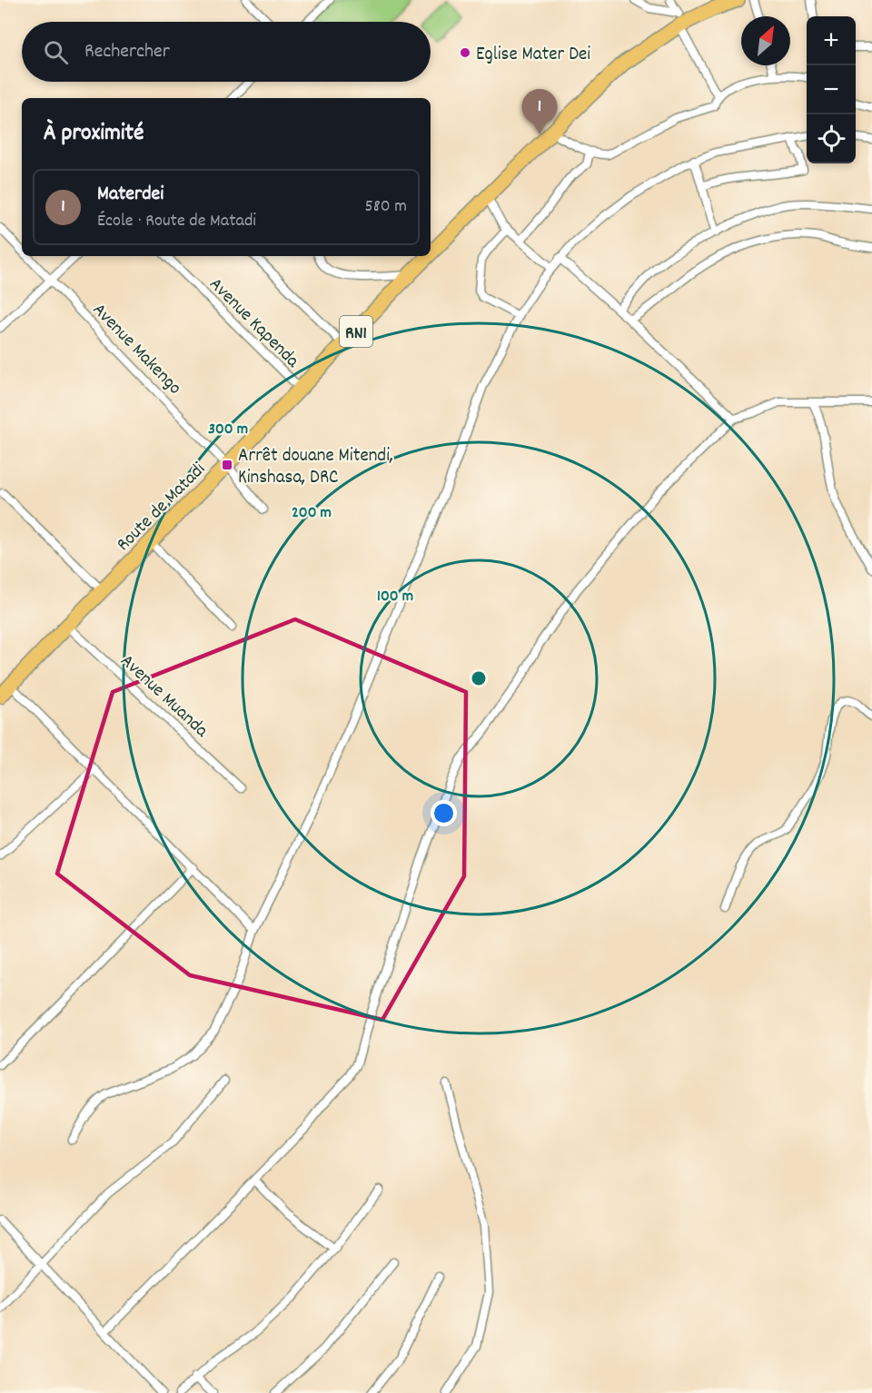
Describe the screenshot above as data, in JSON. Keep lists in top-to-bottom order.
{
  "streets": {
    "highway": ["RN1", "Route de Matadi"],
    "street": ["Avenue Kapenda", "Avenue Makengo", "Avenue Muanda"]
  },
  "crossings": [
    ["Avenue Kapenda", "Route de Matadi"],
    ["Avenue Makengo", "Route de Matadi"],
    ["Route de Matadi", "Avenue Muanda"]
  ],
  "places": {
    "other": ["Eglise Mater Dei"],
    "transit": ["Arrêt douane Mitendi, Kinshasa, DRC"]
  },
  "north": "top right",
  "page": {
    "map_buttons": ["+", "−"],
    "search": "Rechercher",
    "pins": "1",
    "heading": "À proximité",
    "list": [
      {
        "mark": "1",
        "name": "Materdei",
        "note": "École · Route de Matadi",
        "value": "580 m"
      }
    ]
  },
  "rings": ["300 m", "200 m", "100 m"]
}
